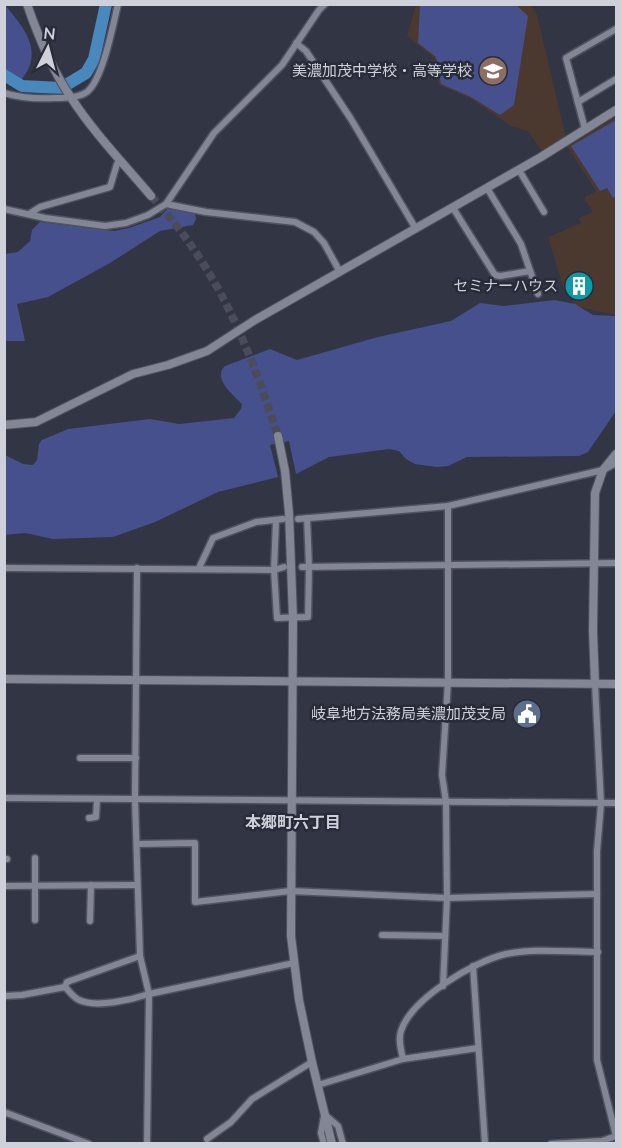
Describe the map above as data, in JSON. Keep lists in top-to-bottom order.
{
  "districts": ["本郷町六丁目"],
  "places": {
    "school or university": ["美濃加茂中学校・高等学校"],
    "building": ["セミナーハウス"],
    "public building": ["岐阜地方法務局美濃加茂支局"]
  },
  "north": "top"
}
